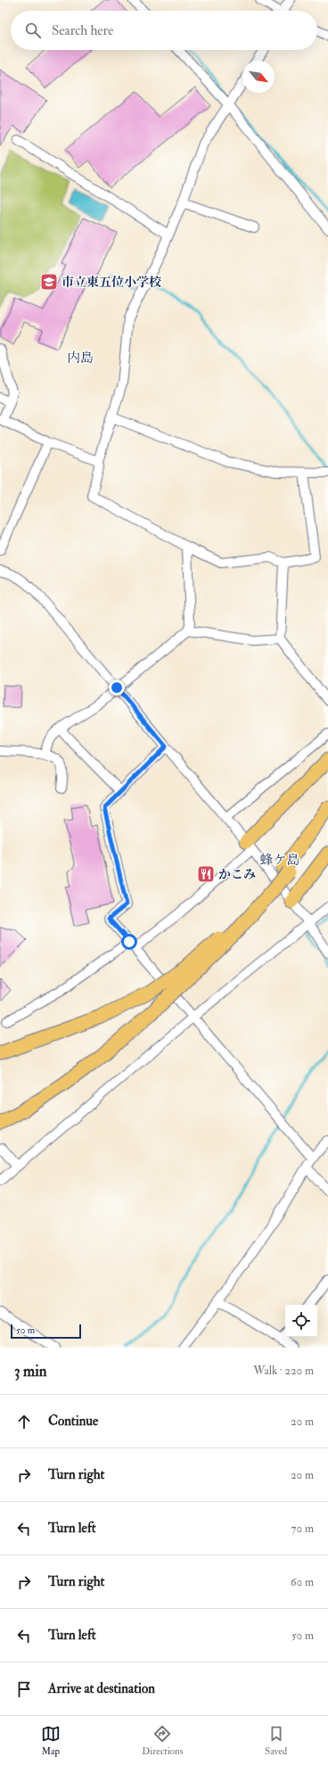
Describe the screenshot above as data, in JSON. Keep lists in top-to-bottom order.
{
  "districts": ["内島", "蜂ケ島"],
  "places": {
    "school or university": ["市立東五位小学校"],
    "restaurant": ["かこみ"]
  },
  "scale_bar": "50 m",
  "north": "bottom right",
  "page": {
    "search": "Search here",
    "scale": "50 m",
    "heading": ["3 min", "Walk · 220 m"],
    "list": [
      ["Continue", "20 m"],
      ["Turn right", "20 m"],
      ["Turn left", "70 m"],
      ["Turn right", "60 m"],
      ["Turn left", "50 m"],
      "Arrive at destination"
    ],
    "nav": ["Map", "Directions", "Saved"]
  }
}
